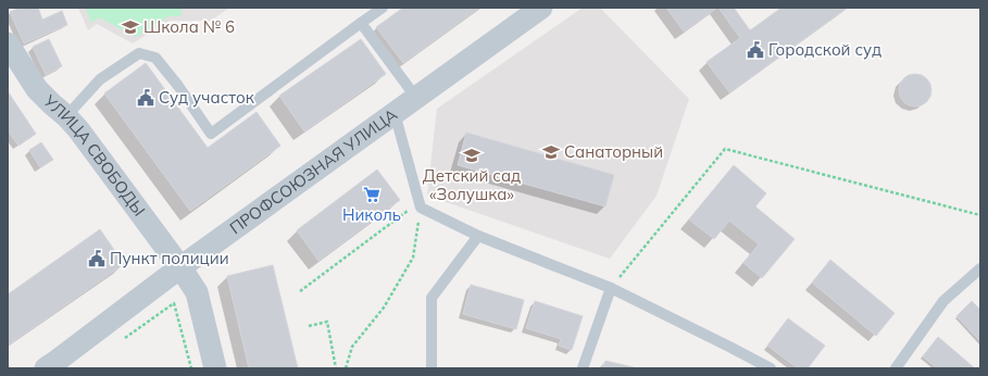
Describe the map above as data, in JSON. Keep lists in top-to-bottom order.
{
  "streets": {
    "street": ["УЛИЦА СВОБОДЫ", "ПРОФСОЮЗНАЯ УЛИЦА"]
  },
  "crossings": [
    ["УЛИЦА СВОБОДЫ", "ПРОФСОЮЗНАЯ УЛИЦА"]
  ],
  "places": {
    "school or university": ["Школа № 6", "Санаторный", "Детский сад «Золушка»"],
    "public building": ["Городской суд", "Суд участок", "Пункт полиции"],
    "supermarket": ["Николь"]
  }
}
